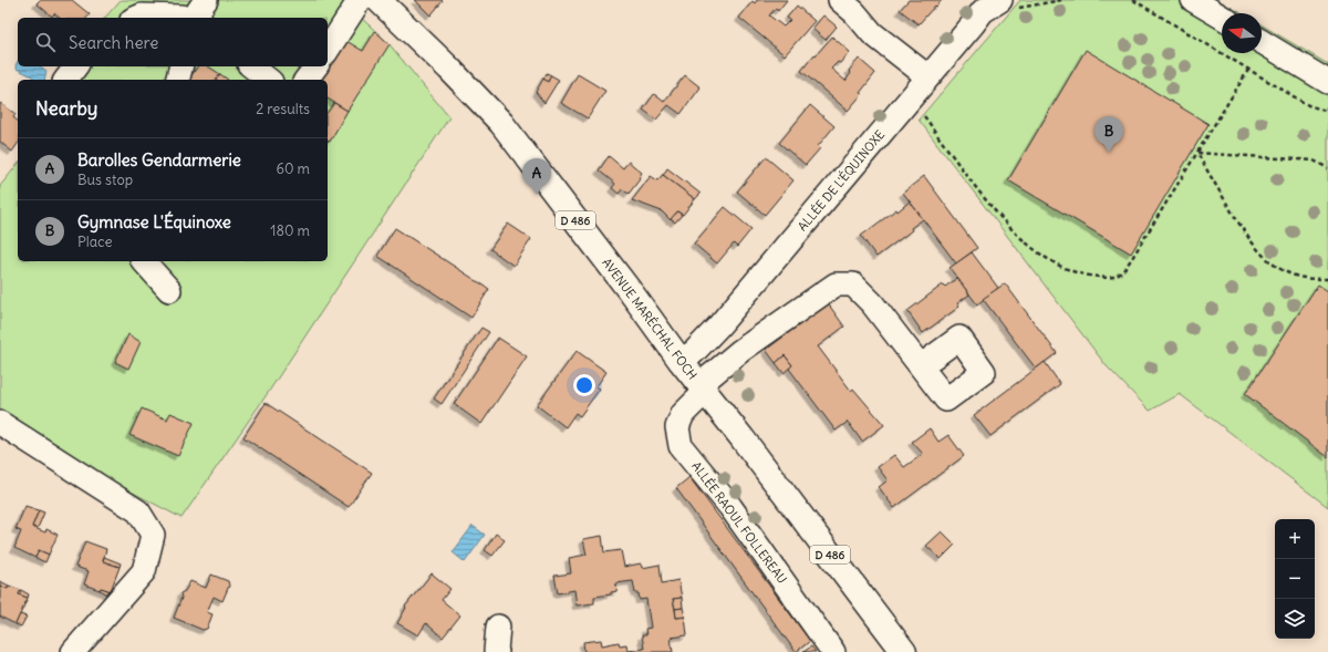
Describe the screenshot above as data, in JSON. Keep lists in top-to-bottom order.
{
  "streets": {
    "main road": ["D 486", "AVENUE MARÉCHAL FOCH"],
    "street": ["ALLÉE DE L'ÉQUINOXE", "ALLÉE RAOUL FOLLEREAU"]
  },
  "crossings": [
    ["ALLÉE DE L'ÉQUINOXE", "AVENUE MARÉCHAL FOCH"],
    ["AVENUE MARÉCHAL FOCH", "ALLÉE RAOUL FOLLEREAU"]
  ],
  "north": "left",
  "page": {
    "search": "Search here",
    "heading": ["Nearby", "2 results"],
    "pins": ["B", "A"],
    "list": [
      {
        "mark": "A",
        "name": "Barolles Gendarmerie",
        "note": "Bus stop",
        "value": "60 m"
      },
      {
        "mark": "B",
        "name": "Gymnase L'Équinoxe",
        "note": "Place",
        "value": "180 m"
      }
    ],
    "map_buttons": ["+", "−"]
  }
}
